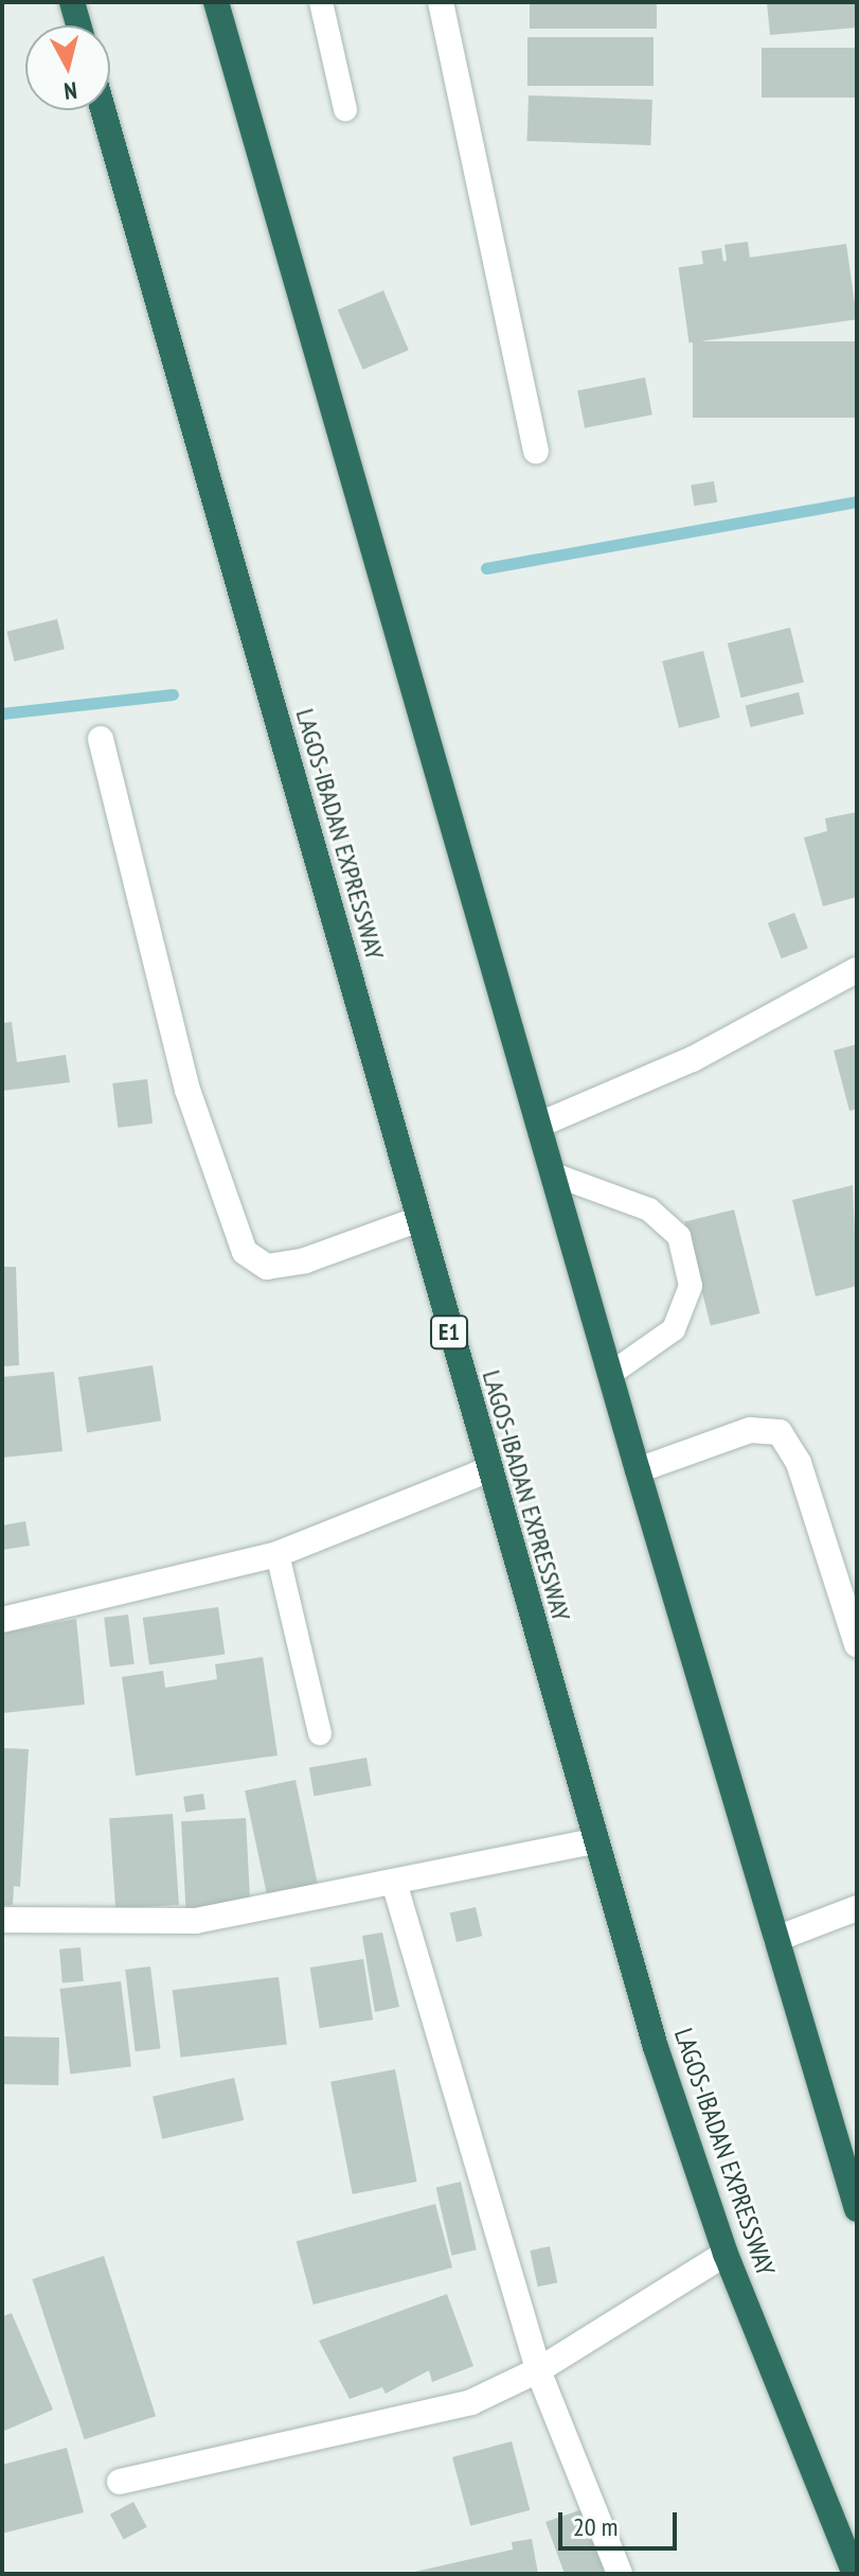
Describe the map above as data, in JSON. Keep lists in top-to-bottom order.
{
  "streets": {
    "highway": ["LAGOS-IBADAN EXPRESSWAY", "E1"]
  },
  "scale_bar": "20 m",
  "north": "bottom"
}
